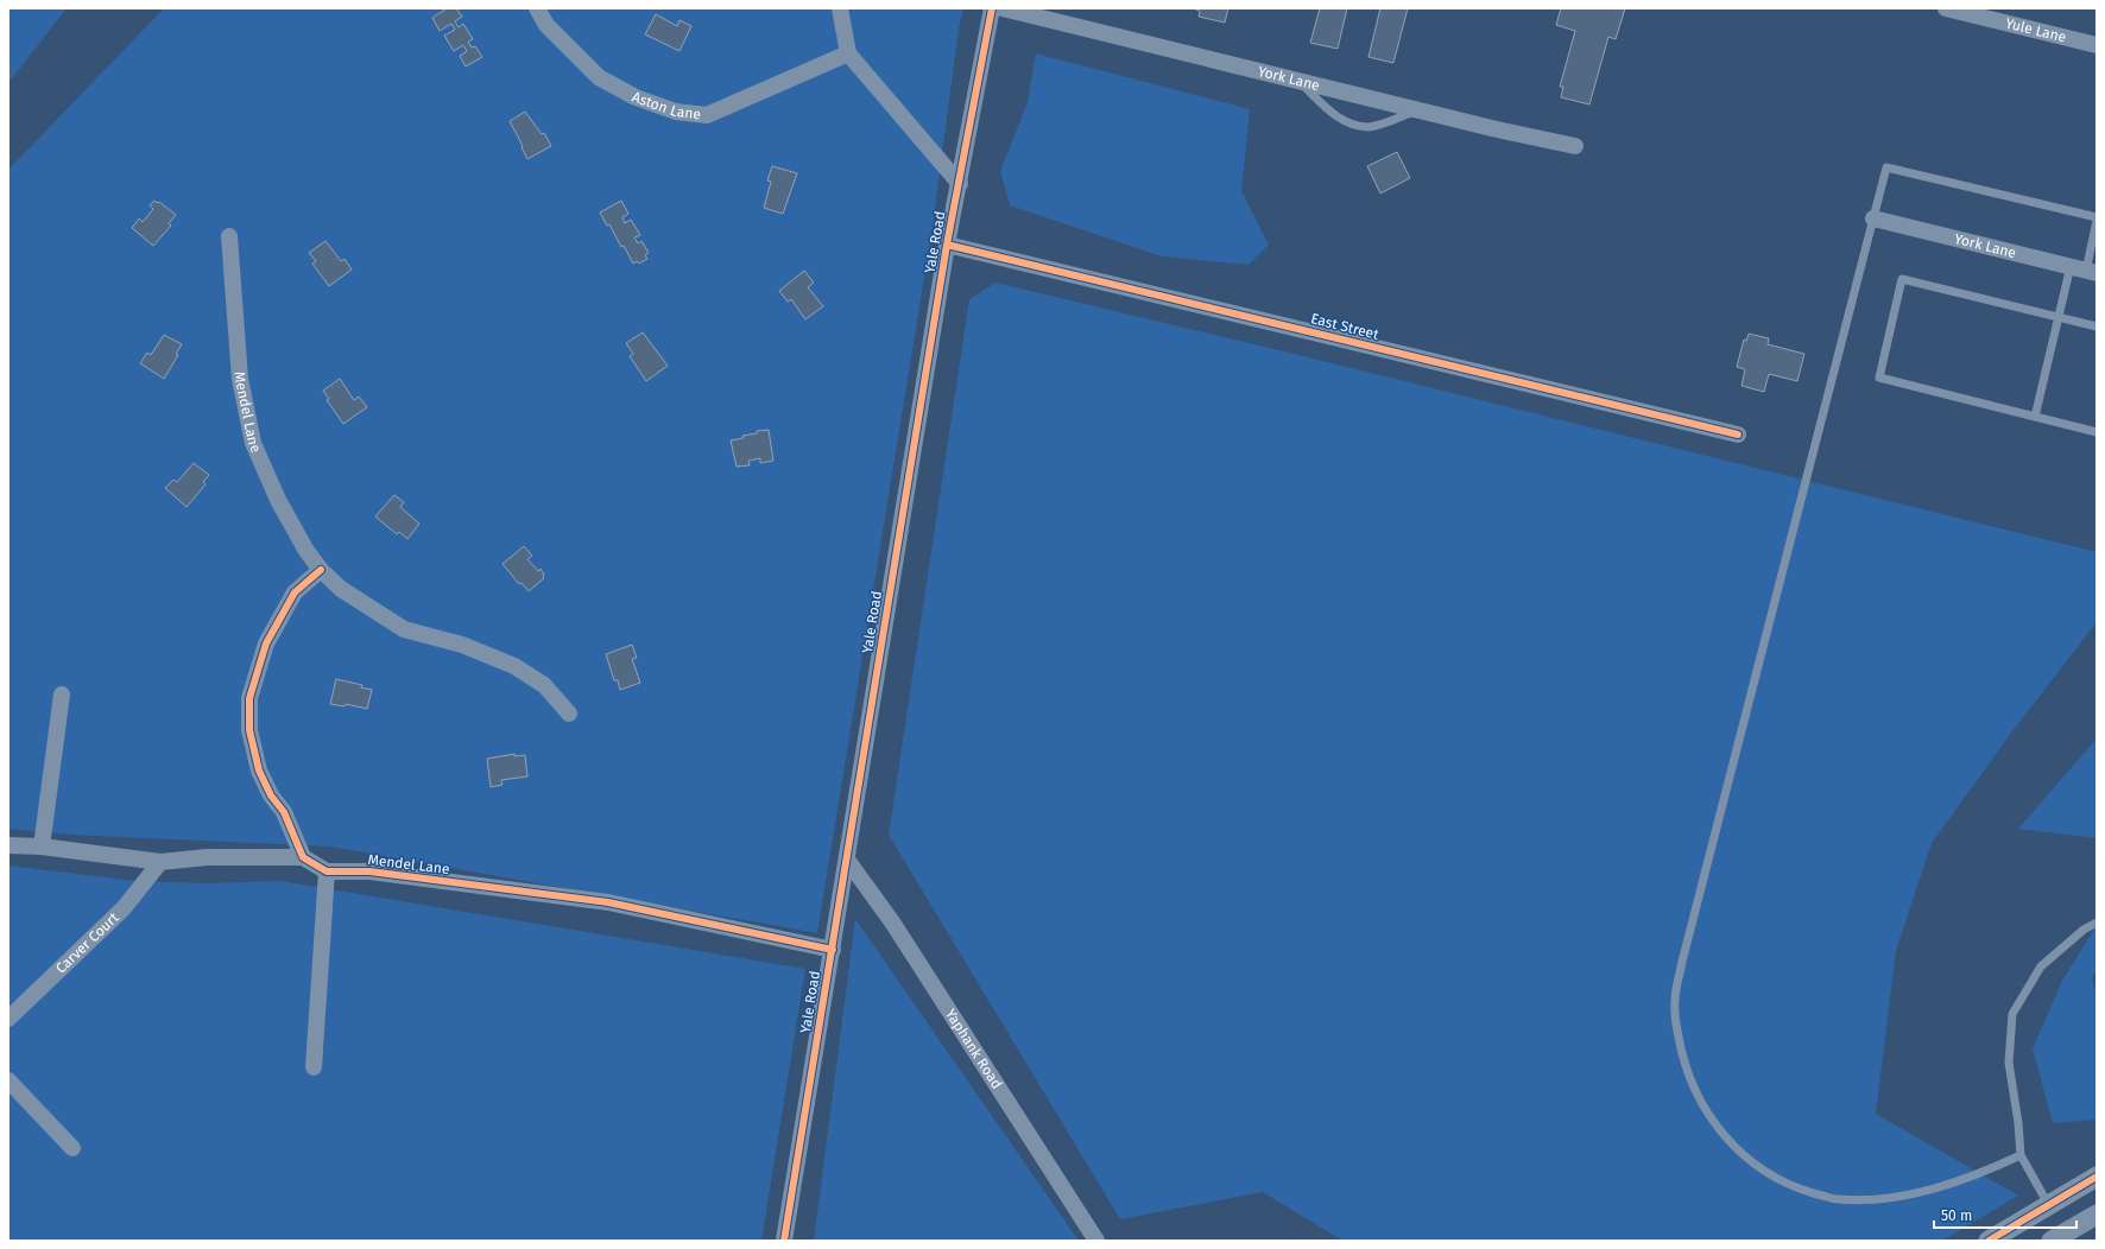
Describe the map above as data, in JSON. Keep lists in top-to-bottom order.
{
  "streets": {
    "street": [
      "Yule Lane",
      "York Lane",
      "Aston Lane",
      "Yale Road",
      "East Street",
      "Mendel Lane",
      "Carver Court",
      "Yaphank Road"
    ]
  },
  "crossings": [
    ["Yale Road", "East Street"],
    ["Yale Road", "Mendel Lane"],
    ["Yale Road", "Yaphank Road"]
  ],
  "scale_bar": "50 m"
}
